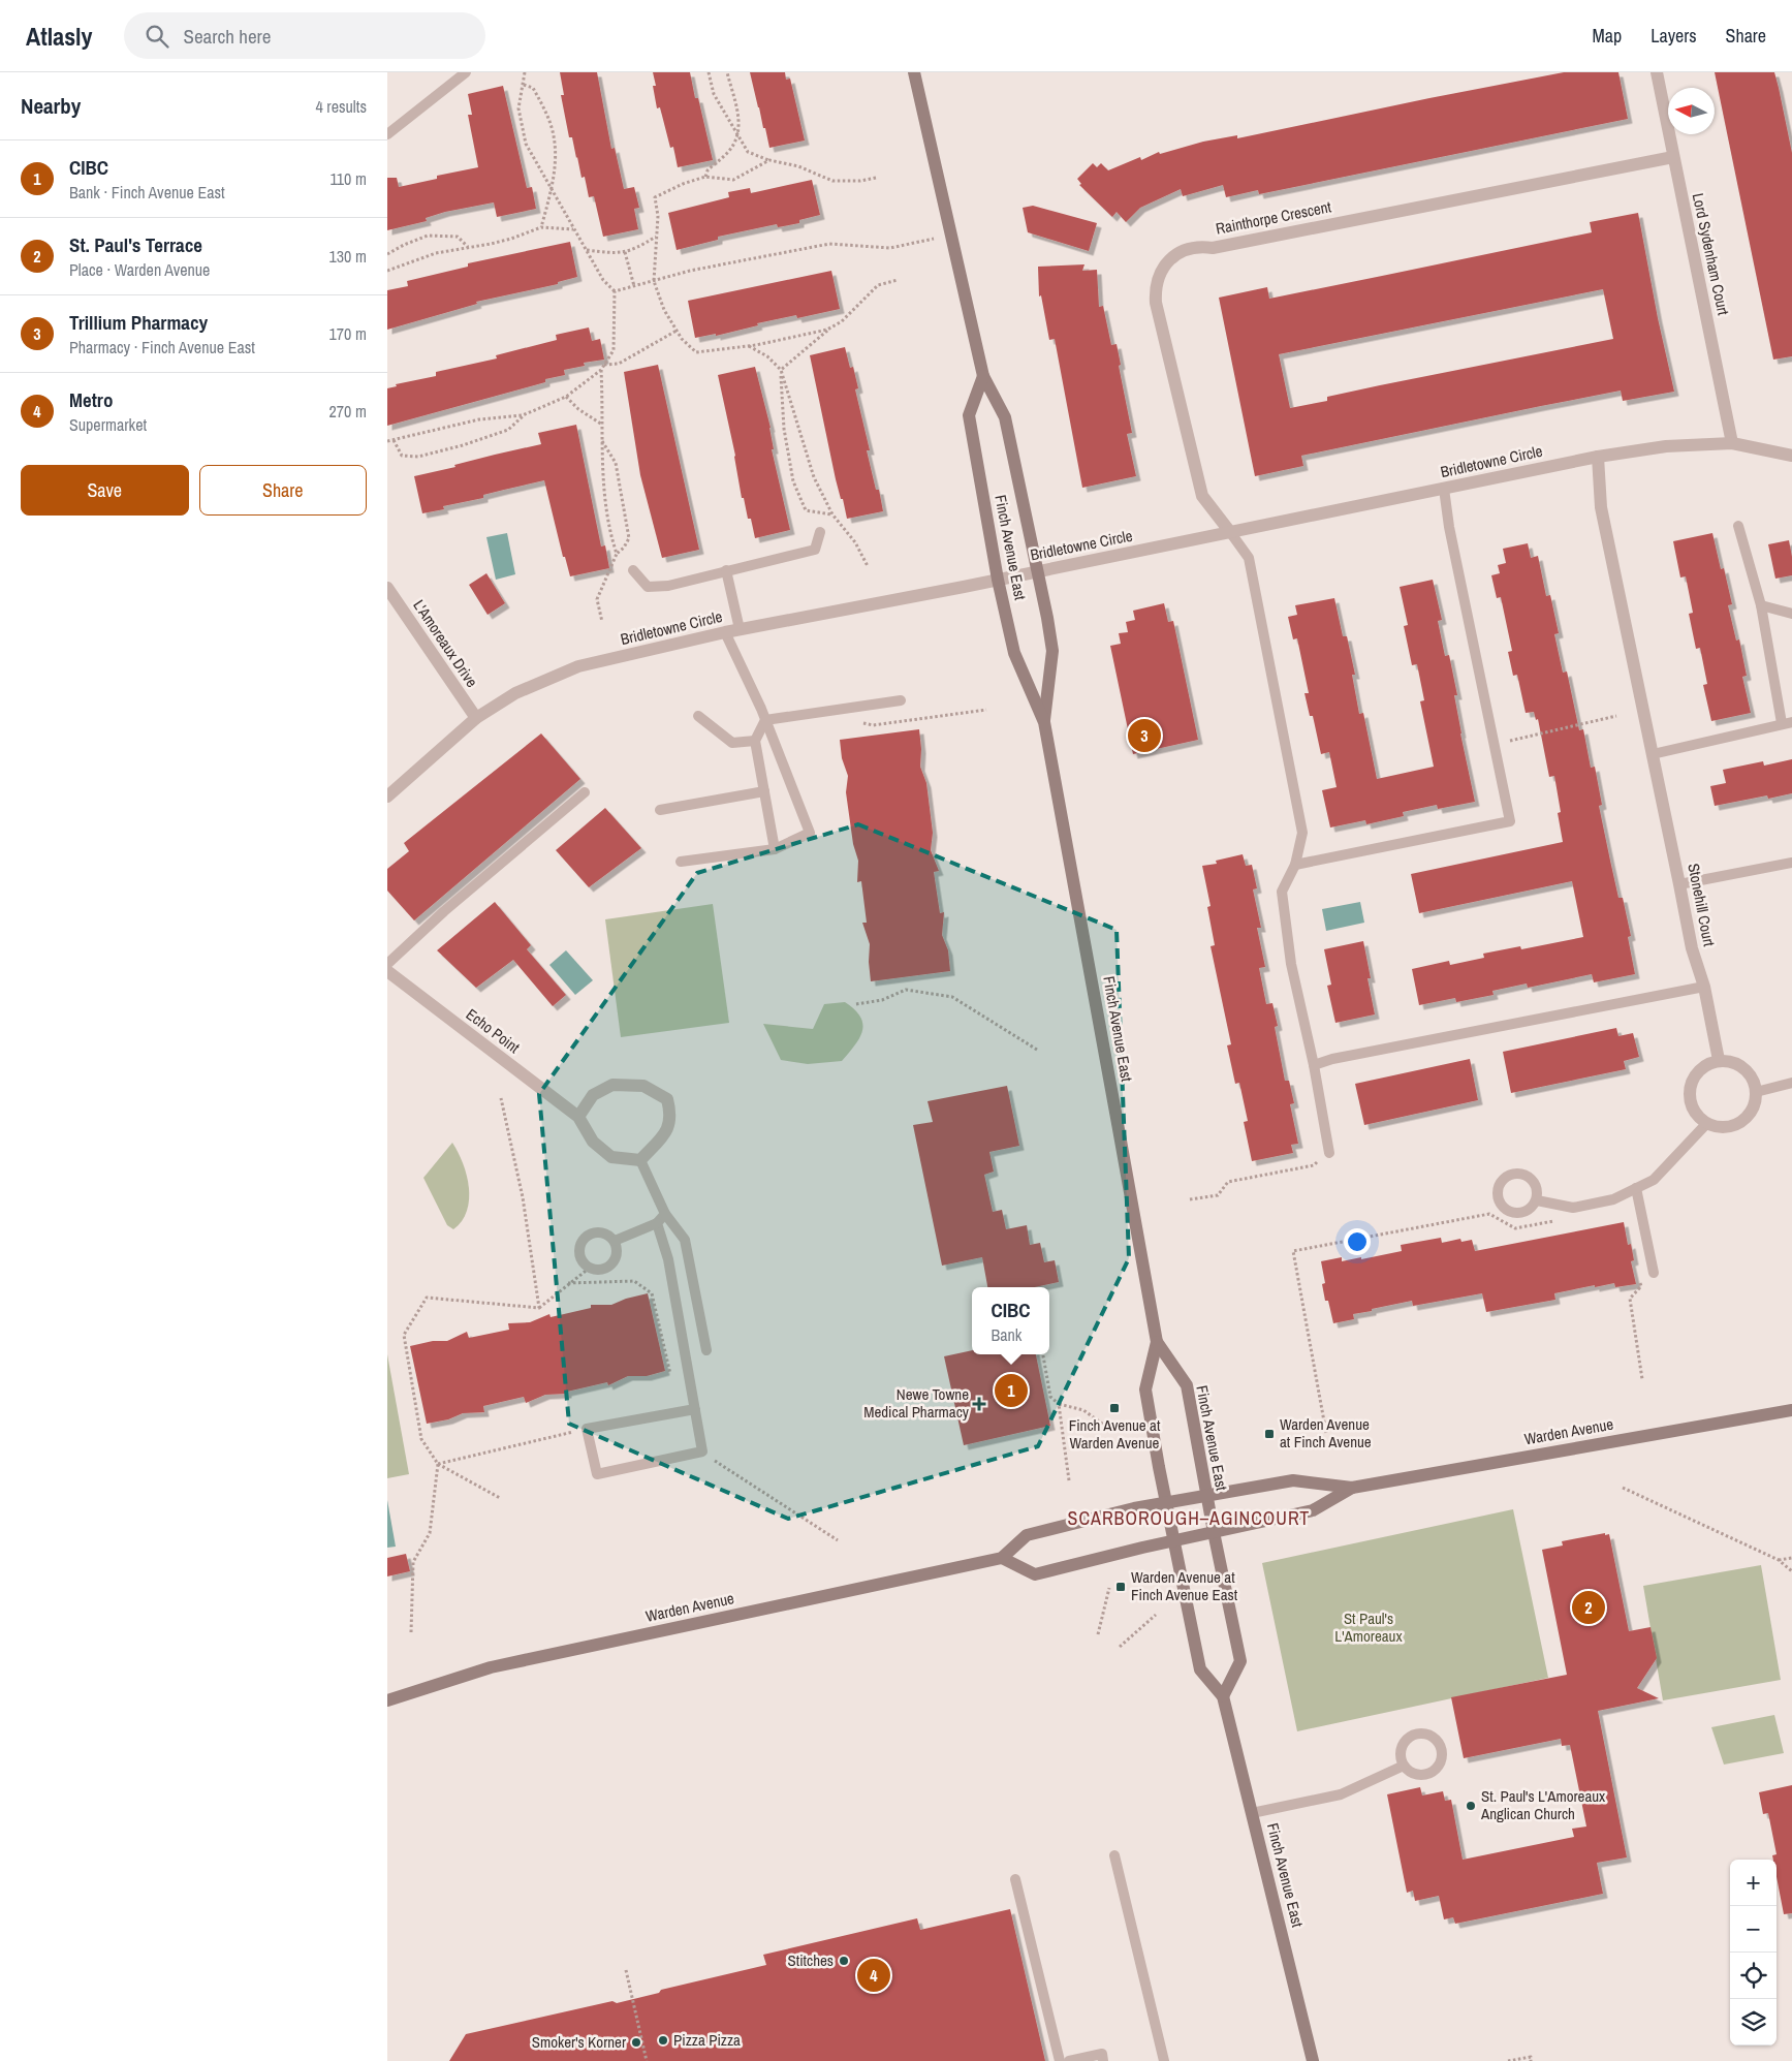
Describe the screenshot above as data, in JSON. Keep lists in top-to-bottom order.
{
  "streets": {
    "main road": ["Finch Avenue East", "Warden Avenue"],
    "street": [
      "Rainthorpe Crescent",
      "Lord Sydenham Court",
      "Bridletowne Circle",
      "L'Amoreaux Drive",
      "Stonehill Court",
      "Echo Point"
    ]
  },
  "crossings": [
    ["Rainthorpe Crescent", "Lord Sydenham Court"],
    ["Rainthorpe Crescent", "Bridletowne Circle"],
    ["Lord Sydenham Court", "Bridletowne Circle"],
    ["Bridletowne Circle", "Finch Avenue East"],
    ["Bridletowne Circle", "L'Amoreaux Drive"],
    ["Bridletowne Circle", "Stonehill Court"],
    ["Finch Avenue East", "Warden Avenue"]
  ],
  "districts": ["SCARBOROUGH–AGINCOURT"],
  "parks": ["St Paul's L'Amoreaux"],
  "places": {
    "health": ["Newe Towne Medical Pharmacy"],
    "transit": ["Finch Avenue at Warden Avenue", "Warden Avenue at Finch Avenue", "Warden Avenue at Finch Avenue East"],
    "other": [
      "St. Paul's L'Amoreaux Anglican Church",
      "Stitches",
      "Pizza Pizza",
      "Smoker's Korner"
    ]
  },
  "north": "left",
  "page": {
    "header": "Atlasly",
    "search": "Search here",
    "nav": ["Map", "Layers", "Share"],
    "heading": ["Nearby", "4 results"],
    "list": [
      {
        "mark": "1",
        "name": "CIBC",
        "note": "Bank · Finch Avenue East",
        "value": "110 m"
      },
      {
        "mark": "2",
        "name": "St. Paul's Terrace",
        "note": "Place · Warden Avenue",
        "value": "130 m"
      },
      {
        "mark": "3",
        "name": "Trillium Pharmacy",
        "note": "Pharmacy · Finch Avenue East",
        "value": "170 m"
      },
      {
        "mark": "4",
        "name": "Metro",
        "note": "Supermarket",
        "value": "270 m"
      }
    ],
    "buttons": ["Save", "Share"],
    "pins": [
      "3",
      "1",
      "2",
      "4"
    ],
    "popup": ["CIBC", "Bank"],
    "map_buttons": ["+", "−"]
  }
}
